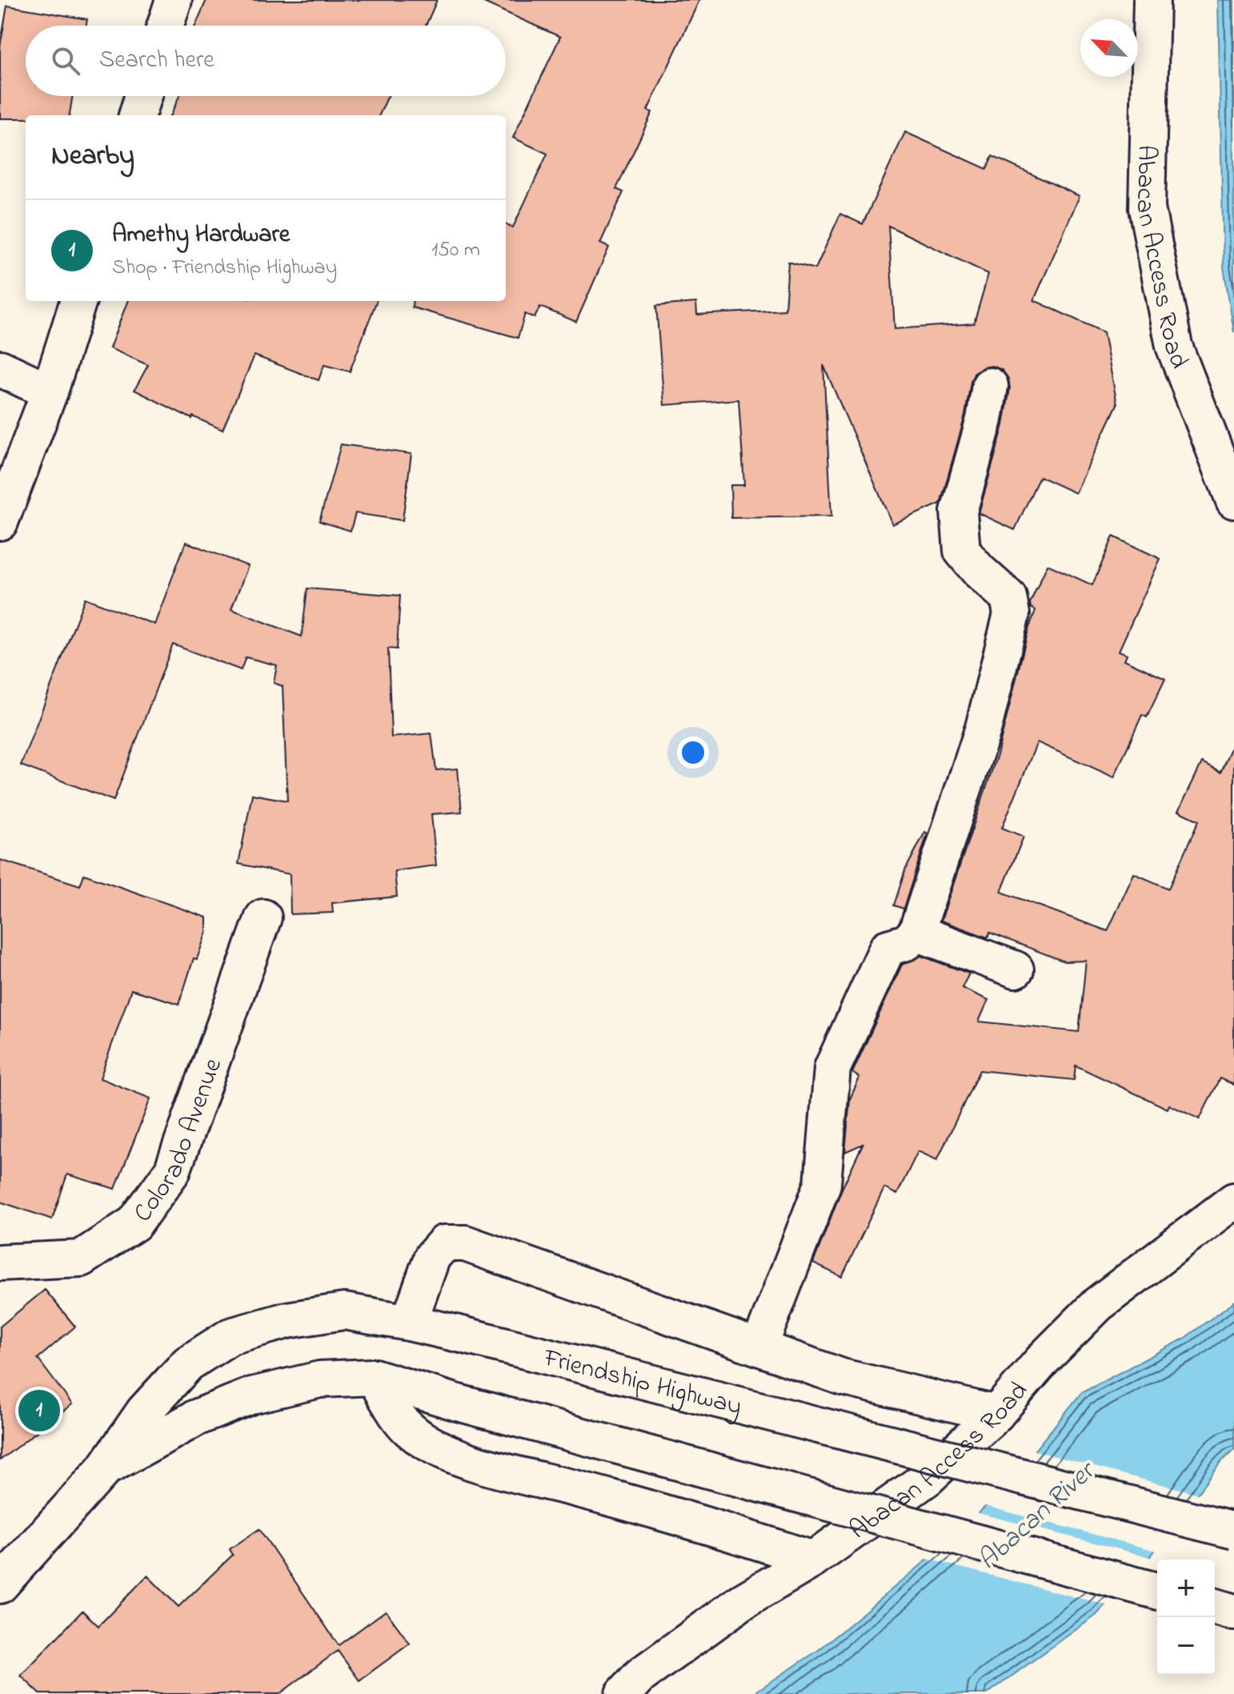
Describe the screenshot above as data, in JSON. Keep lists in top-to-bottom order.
{
  "streets": {
    "street": ["Abacan Access Road", "Colorado Avenue", "Friendship Highway"]
  },
  "water": ["Abacan River"],
  "north": "top left",
  "page": {
    "search": "Search here",
    "heading": "Nearby",
    "list": [
      {
        "mark": "1",
        "name": "Amethy Hardware",
        "note": "Shop · Friendship Highway",
        "value": "150 m"
      }
    ],
    "pins": "1",
    "map_buttons": ["+", "−"]
  }
}
